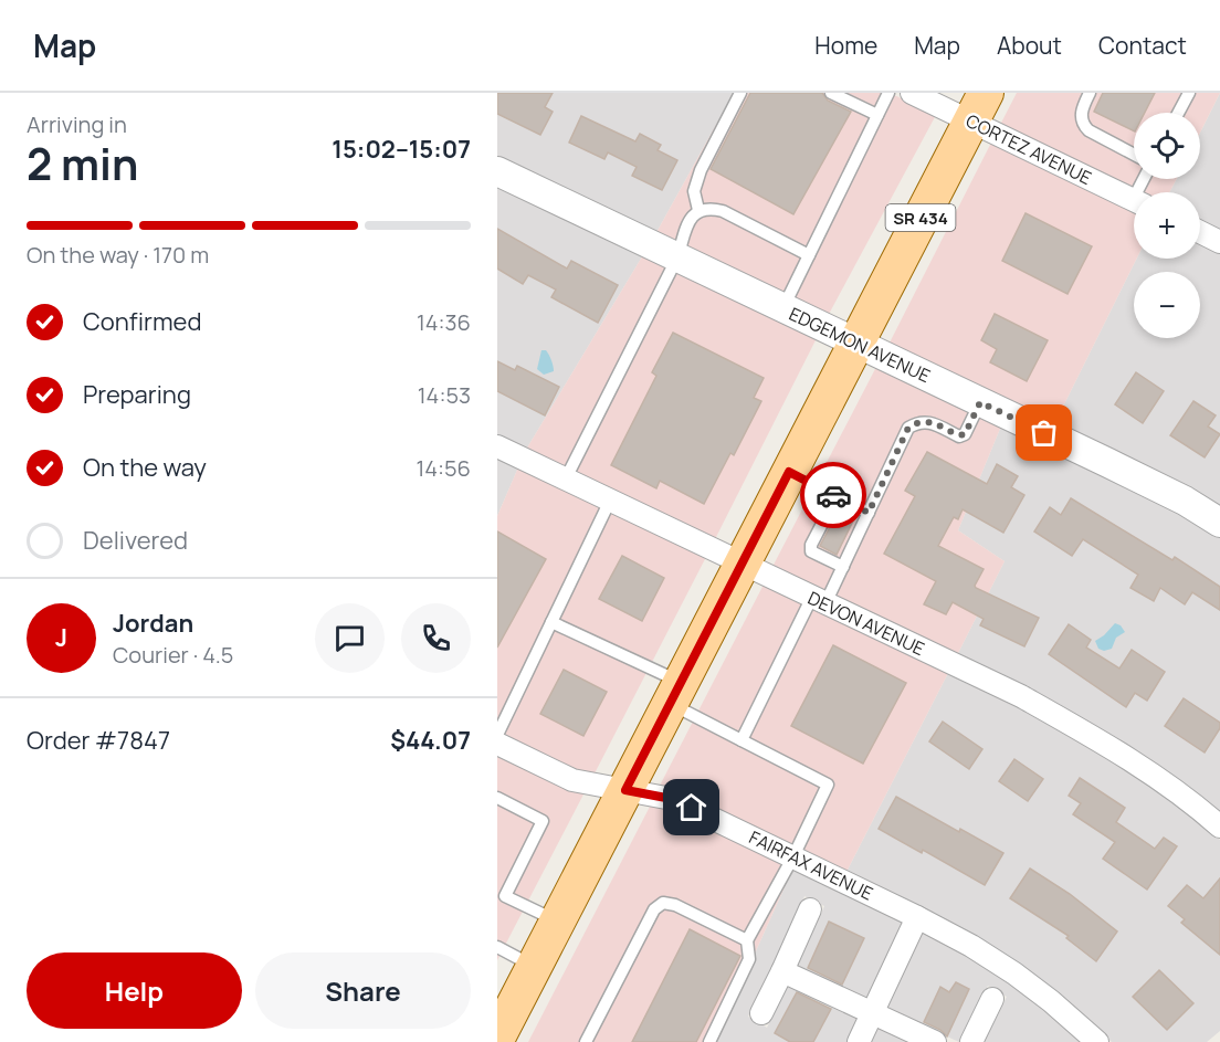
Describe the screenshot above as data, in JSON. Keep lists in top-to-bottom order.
{
  "streets": {
    "main road": ["SR 434"],
    "street": [
      "CORTEZ AVENUE",
      "EDGEMON AVENUE",
      "DEVON AVENUE",
      "FAIRFAX AVENUE"
    ]
  },
  "crossings": [
    ["CORTEZ AVENUE", "SR 434"],
    ["SR 434", "EDGEMON AVENUE"],
    ["SR 434", "DEVON AVENUE"],
    ["SR 434", "FAIRFAX AVENUE"]
  ],
  "page": {
    "header": "Map",
    "nav": [
      "Home",
      "Map",
      "About",
      "Contact"
    ],
    "heading": ["2 min", "Arriving in", "15:02–15:07"],
    "panel": [
      "Jordan",
      "Courier · 4.5",
      "Order #7847",
      "$44.07"
    ],
    "map_buttons": ["+", "−"],
    "bar": "On the way · 170 m",
    "list": [
      ["Confirmed", "14:36"],
      ["Preparing", "14:53"],
      ["On the way", "14:56"],
      "Delivered"
    ],
    "round": "J",
    "buttons": ["Help", "Share"]
  }
}
